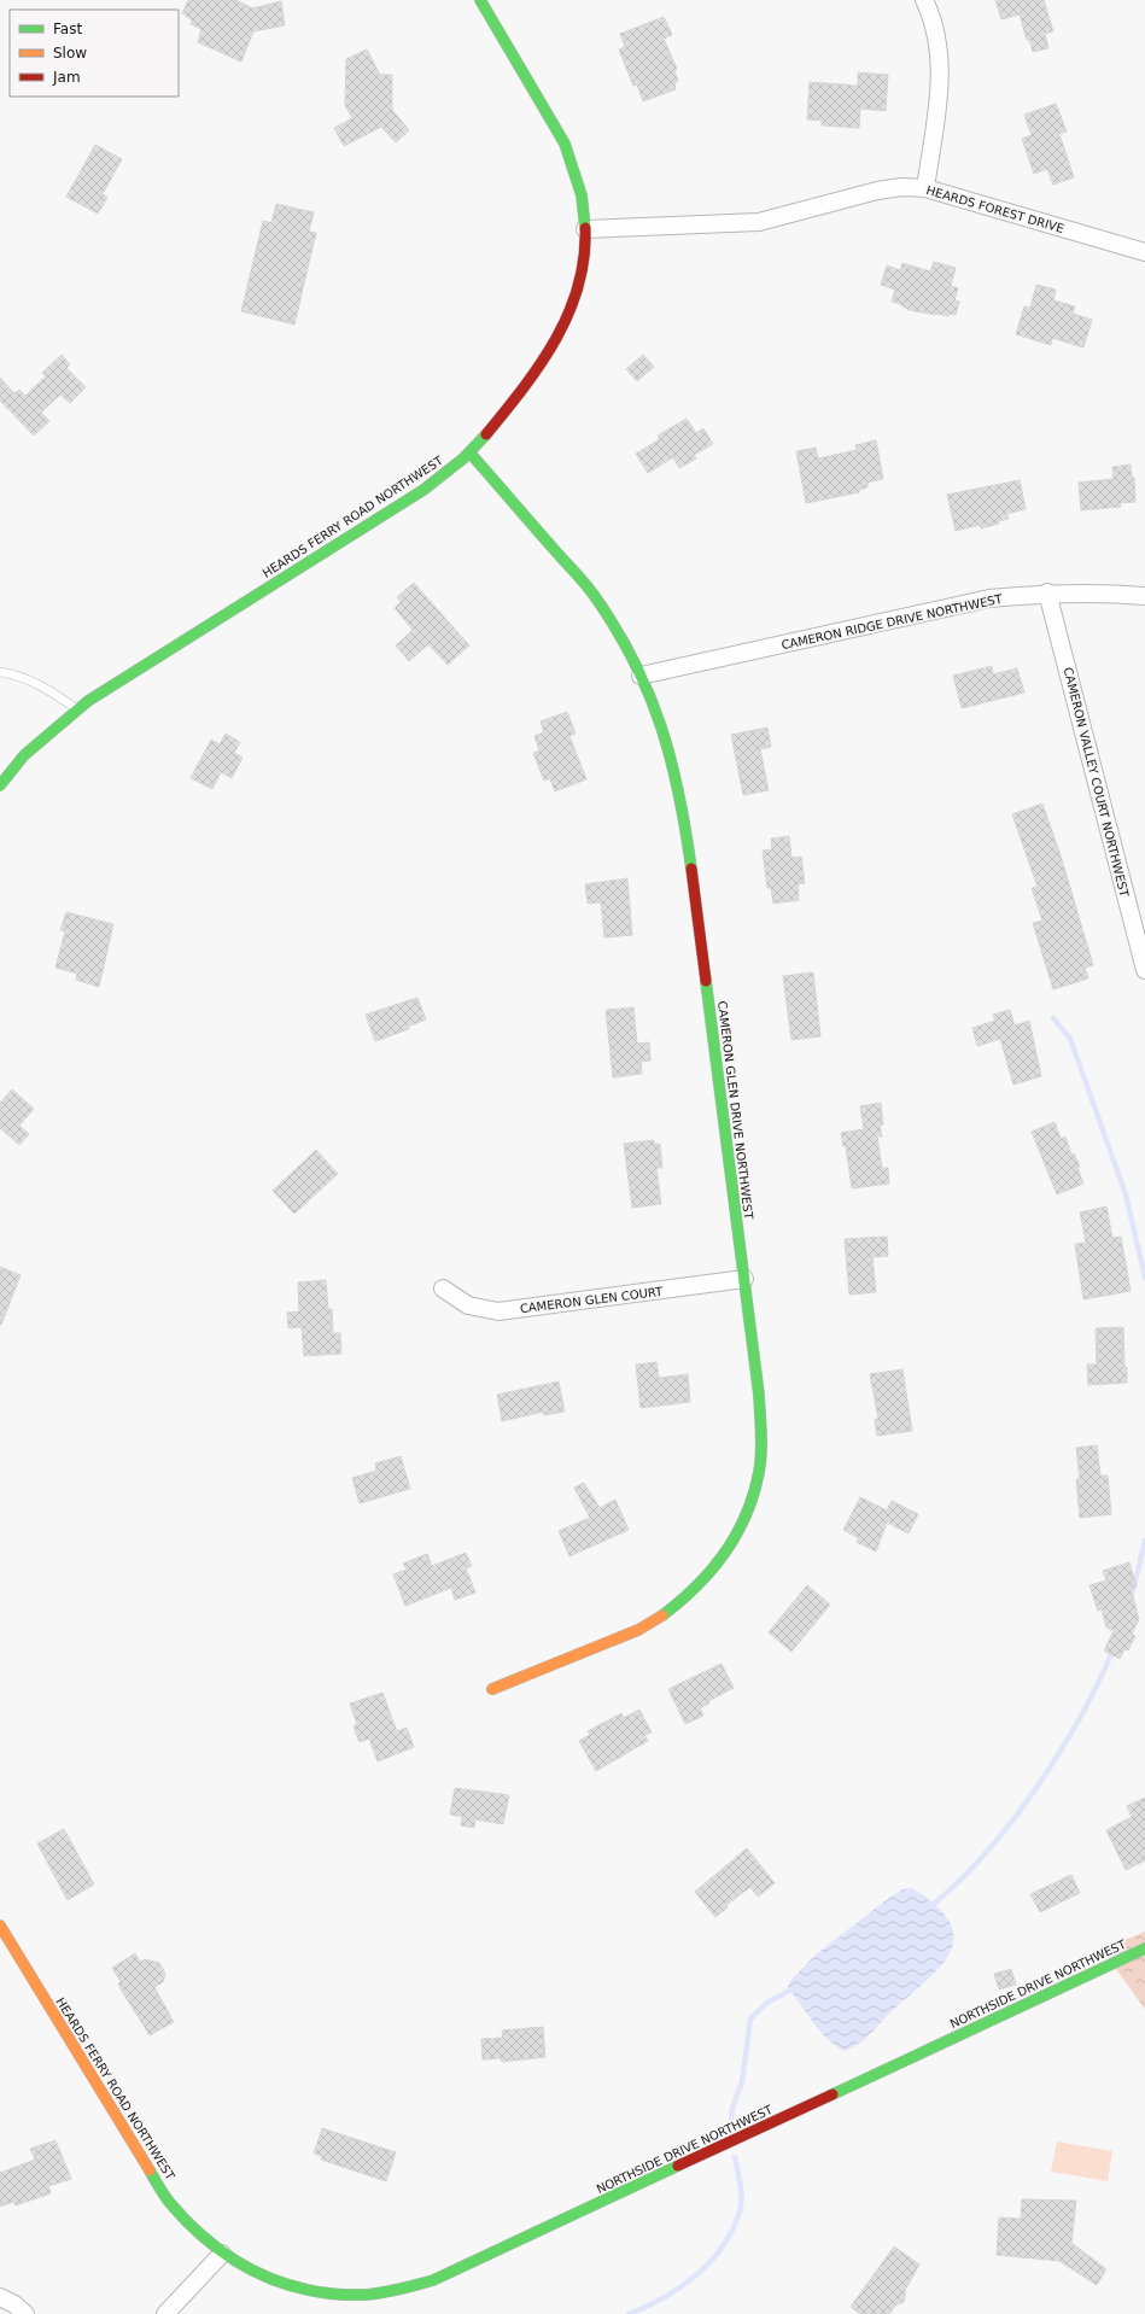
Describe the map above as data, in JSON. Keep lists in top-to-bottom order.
{
  "streets": {
    "street": [
      "HEARDS FOREST DRIVE",
      "HEARDS FERRY ROAD NORTHWEST",
      "CAMERON RIDGE DRIVE NORTHWEST",
      "CAMERON VALLEY COURT NORTHWEST",
      "CAMERON GLEN DRIVE NORTHWEST",
      "CAMERON GLEN COURT",
      "NORTHSIDE DRIVE NORTHWEST"
    ]
  },
  "crossings": [
    ["HEARDS FOREST DRIVE", "HEARDS FERRY ROAD NORTHWEST"],
    ["HEARDS FERRY ROAD NORTHWEST", "CAMERON GLEN DRIVE NORTHWEST"],
    ["HEARDS FERRY ROAD NORTHWEST", "NORTHSIDE DRIVE NORTHWEST"],
    ["CAMERON RIDGE DRIVE NORTHWEST", "CAMERON VALLEY COURT NORTHWEST"],
    ["CAMERON RIDGE DRIVE NORTHWEST", "CAMERON GLEN DRIVE NORTHWEST"],
    ["CAMERON GLEN DRIVE NORTHWEST", "CAMERON GLEN COURT"]
  ],
  "legend": ["Fast", "Slow", "Jam"]
}
